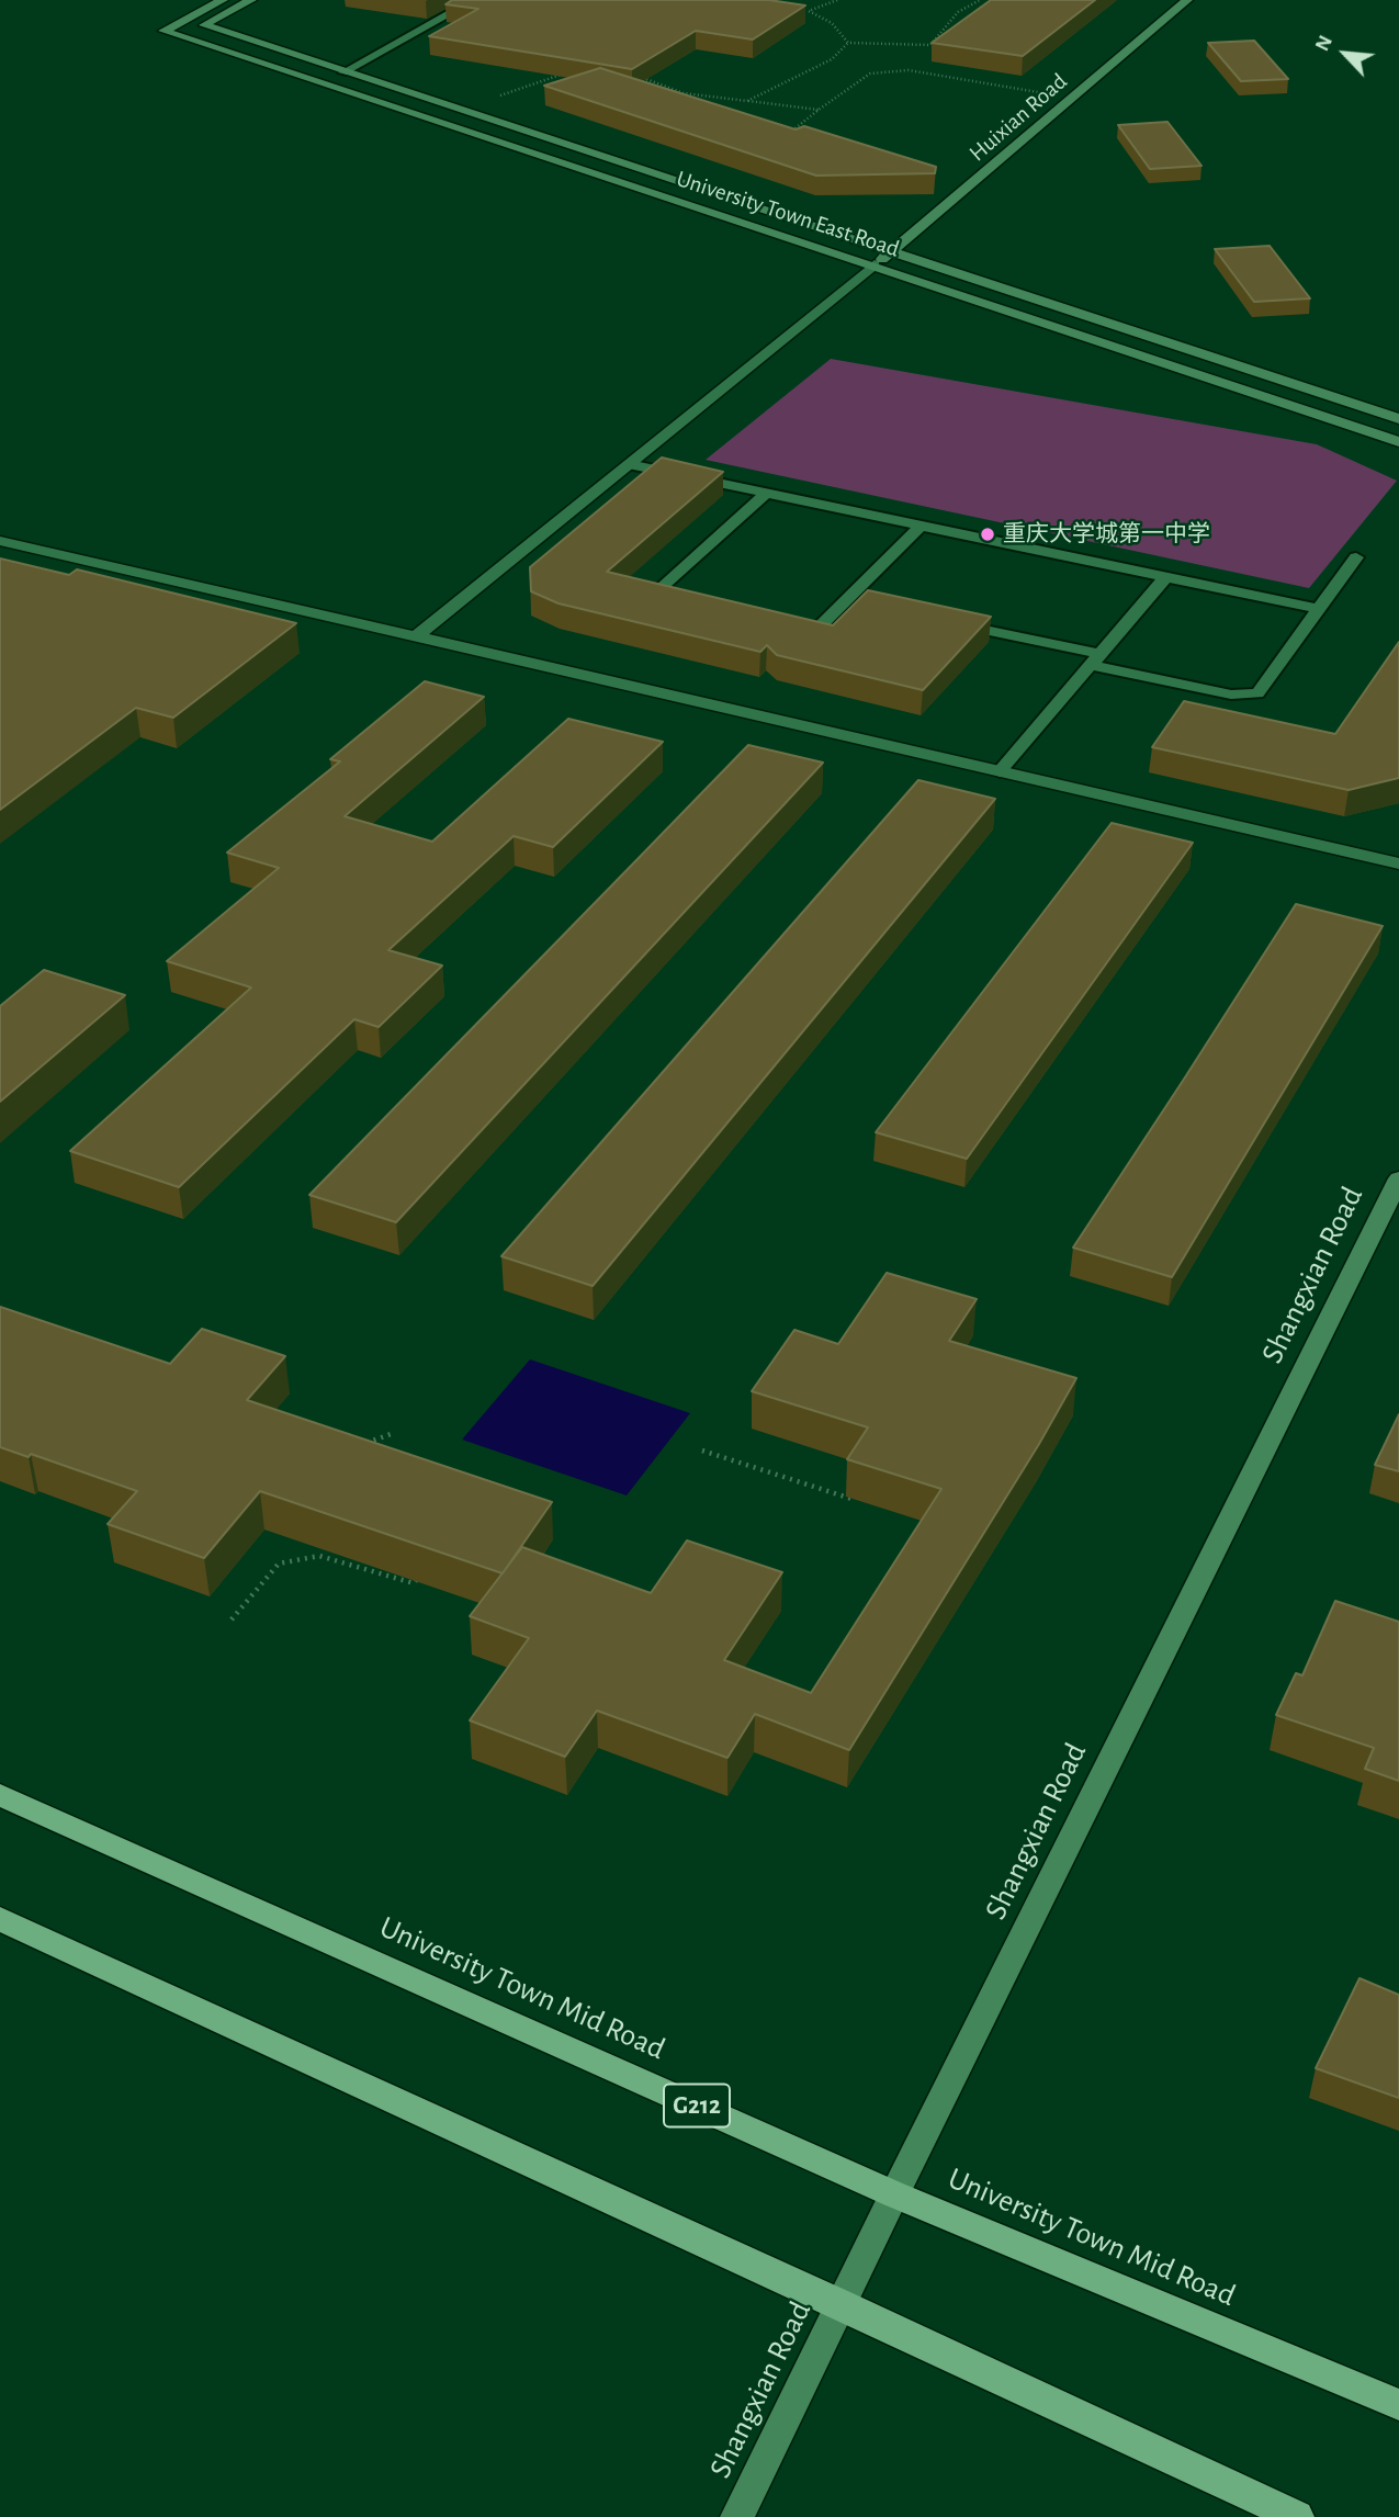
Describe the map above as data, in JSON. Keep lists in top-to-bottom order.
{
  "streets": {
    "highway": ["University Town Mid Road", "G212"],
    "main road": ["Huixian Road", "University Town East Road", "Shangxian Road"]
  },
  "crossings": [
    ["Huixian Road", "University Town East Road"],
    ["Shangxian Road", "University Town Mid Road"]
  ],
  "places": ["重庆大学城第一中学"],
  "north": "top left"
}
